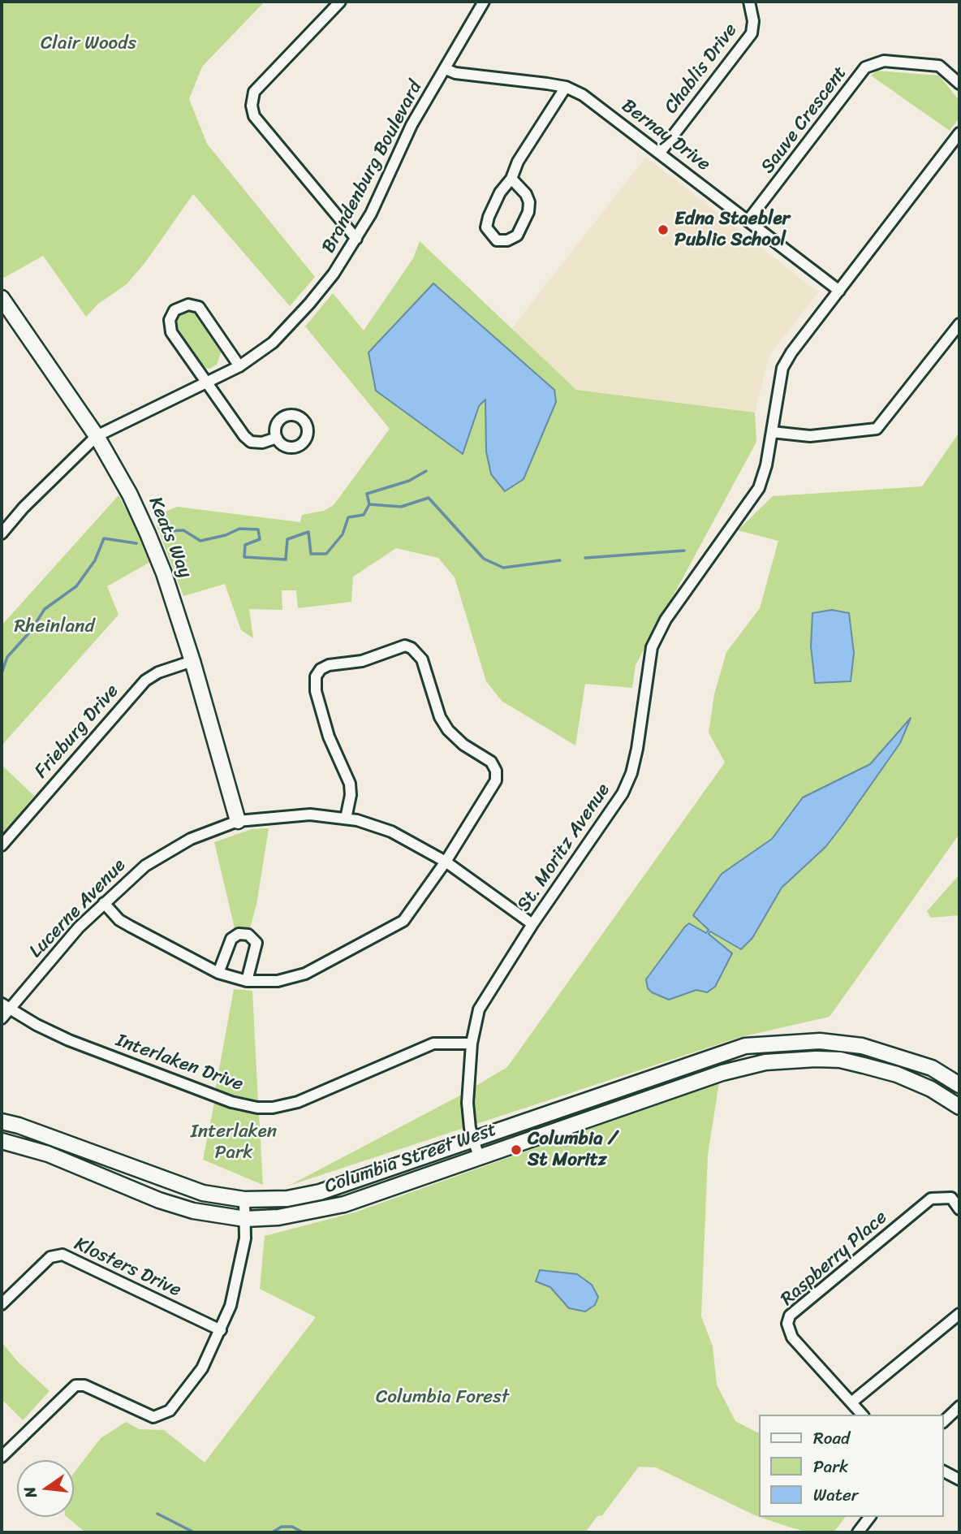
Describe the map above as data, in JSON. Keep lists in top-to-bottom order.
{
  "streets": {
    "main road": ["Keats Way", "Columbia Street West"],
    "street": [
      "Chablis Drive",
      "Sauve Crescent",
      "Bernay Drive",
      "Brandenburg Boulevard",
      "Frieburg Drive",
      "St. Moritz Avenue",
      "Lucerne Avenue",
      "Interlaken Drive",
      "Raspberry Place",
      "Klosters Drive"
    ]
  },
  "crossings": [
    ["Chablis Drive", "Bernay Drive"],
    ["Sauve Crescent", "Bernay Drive"],
    ["Bernay Drive", "Brandenburg Boulevard"],
    ["Bernay Drive", "St. Moritz Avenue"],
    ["Brandenburg Boulevard", "Keats Way"],
    ["Keats Way", "Frieburg Drive"],
    ["Keats Way", "Lucerne Avenue"],
    ["St. Moritz Avenue", "Lucerne Avenue"],
    ["St. Moritz Avenue", "Interlaken Drive"],
    ["St. Moritz Avenue", "Columbia Street West"],
    ["Lucerne Avenue", "Interlaken Drive"]
  ],
  "parks": [
    "Clair Woods",
    "Rheinland",
    "Interlaken Park",
    "Columbia Forest"
  ],
  "places": ["Edna Staebler Public School", "Columbia / St Moritz"],
  "legend": ["Road", "Park", "Water"],
  "north": "left"
}
